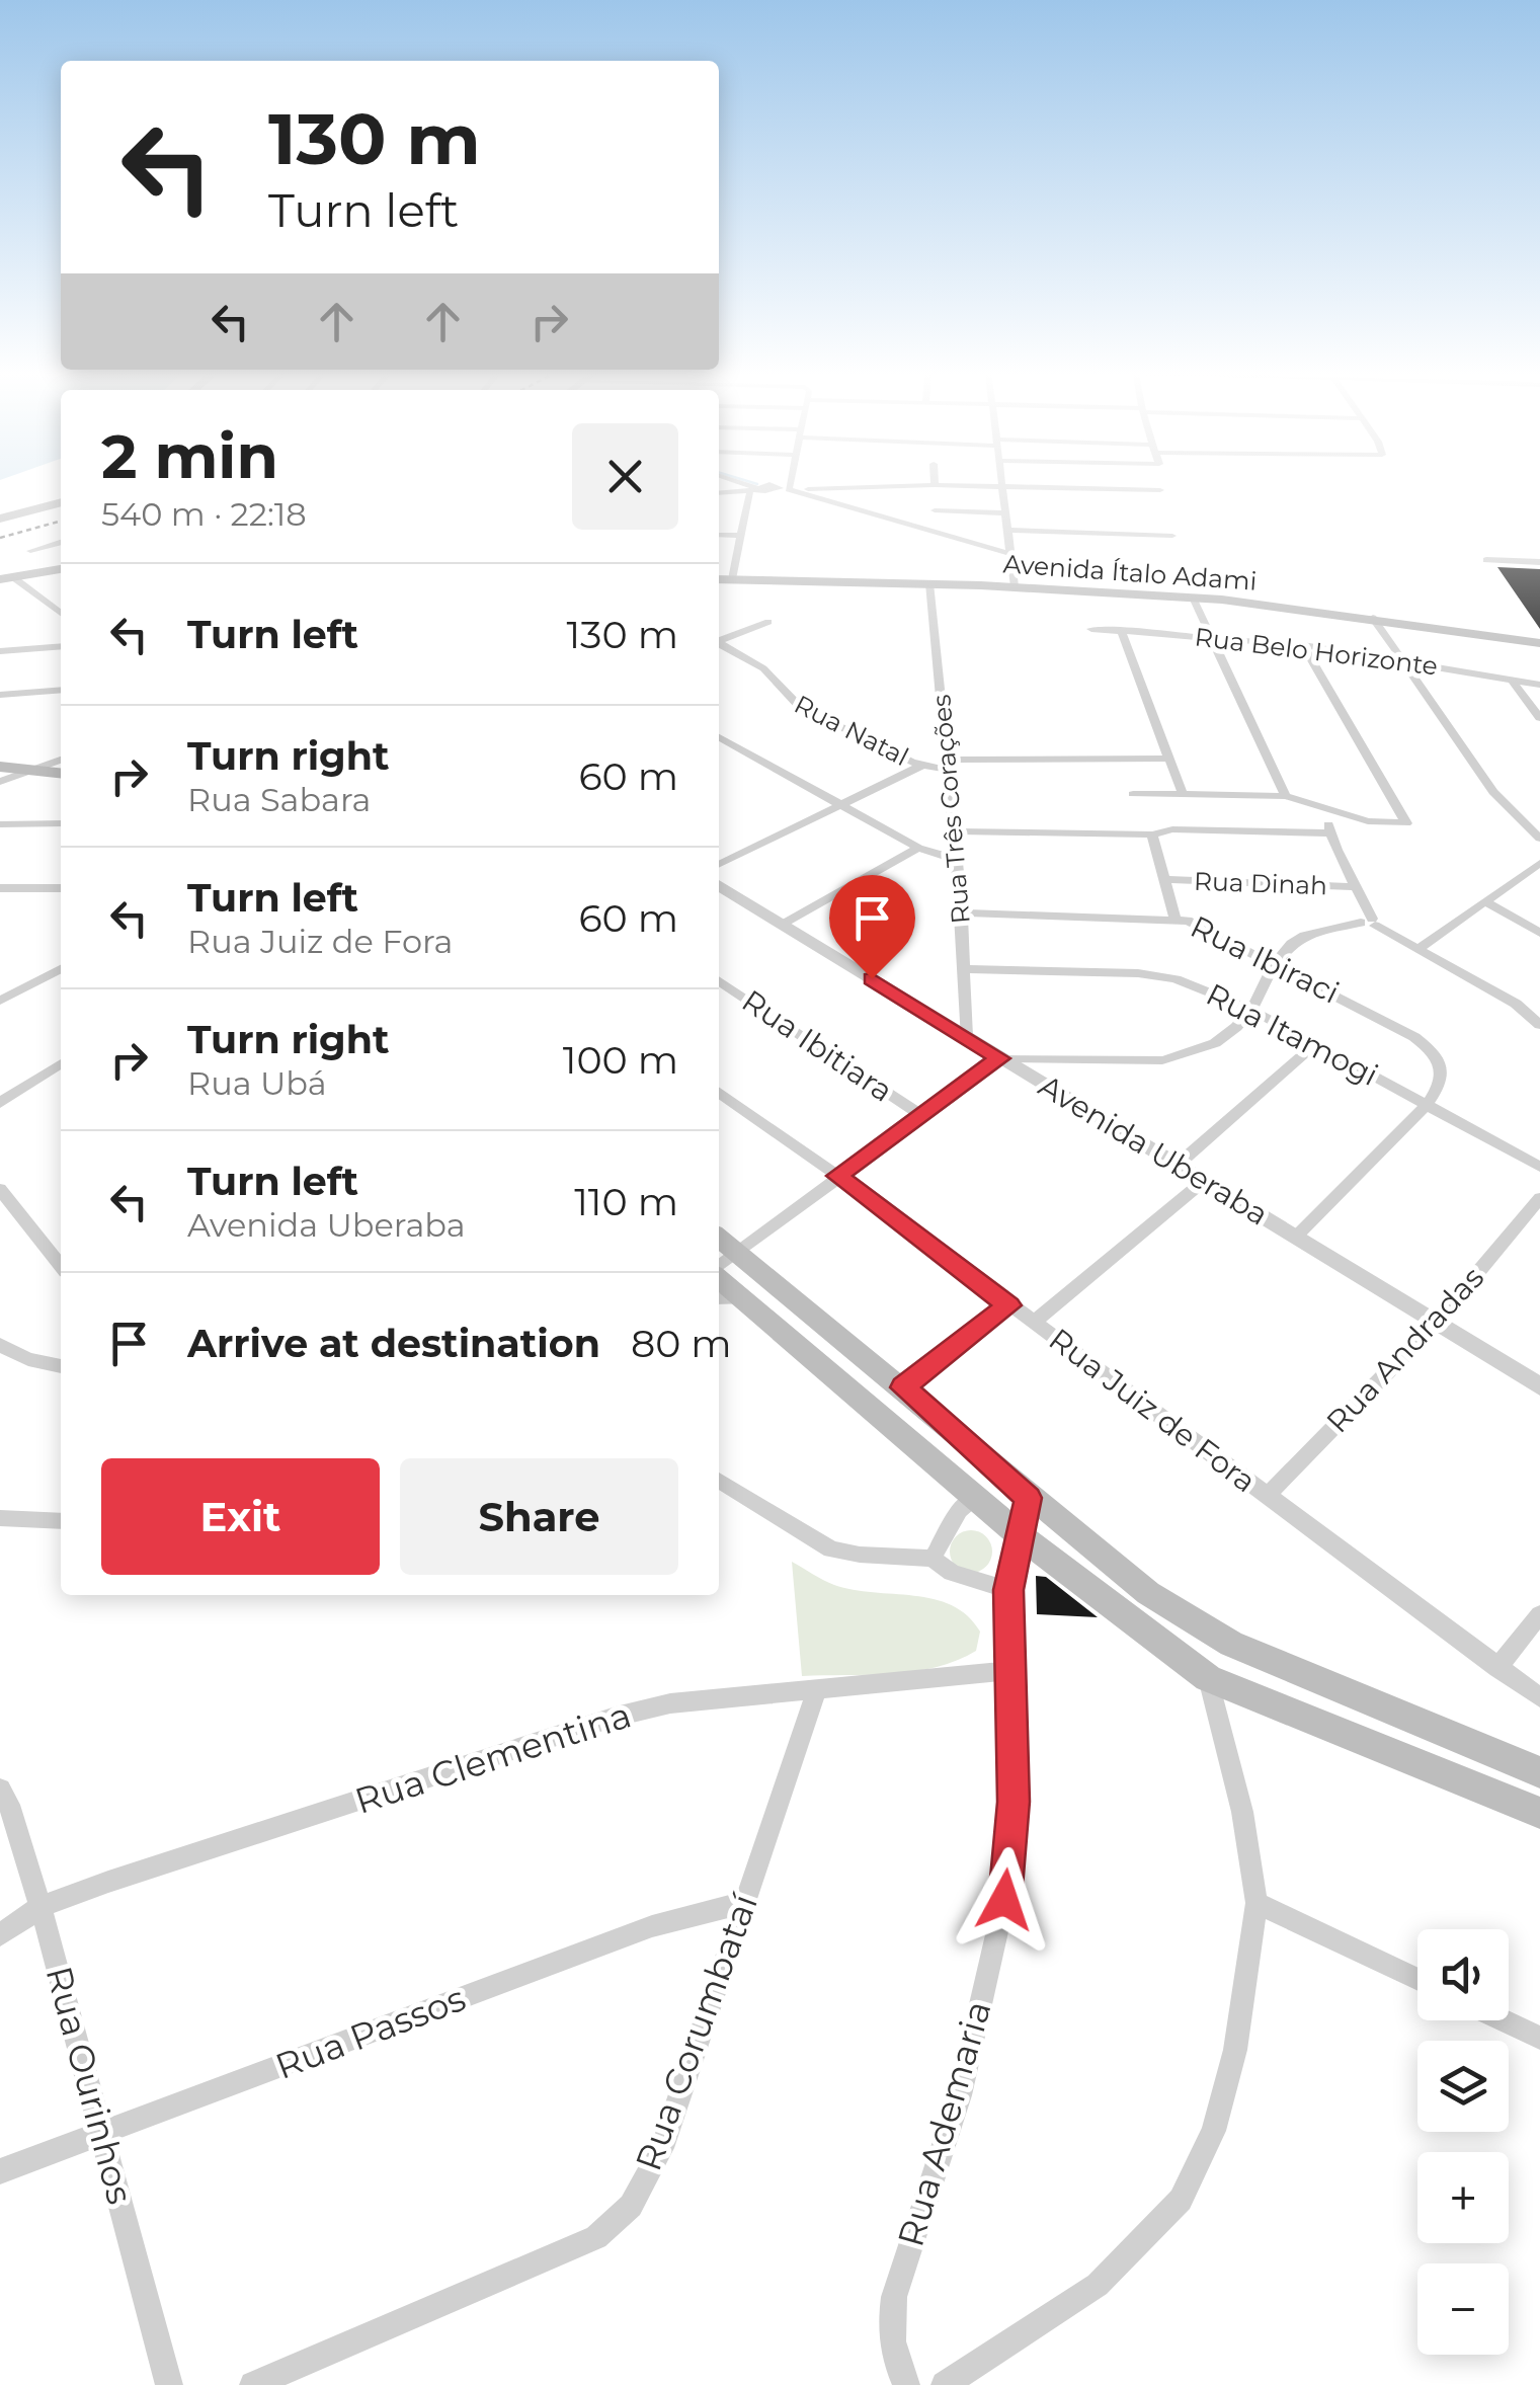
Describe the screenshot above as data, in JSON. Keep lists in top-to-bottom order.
{
  "streets": {
    "main road": ["Avenida Ítalo Adami"],
    "street": [
      "Rua Belo Horizonte",
      "Rua Natal",
      "Rua Três Corações",
      "Rua Dinah",
      "Rua Ibiraci",
      "Rua Itamogi",
      "Rua Ibitiara",
      "Avenida Uberaba",
      "Rua Andradas",
      "Rua Juiz de Fora",
      "Rua Clementina",
      "Rua Passos",
      "Rua Corumbataí",
      "Rua Ourinhos",
      "Rua Ademaria"
    ]
  },
  "crossings": [
    ["Avenida Ítalo Adami", "Rua Três Corações"],
    ["Rua Natal", "Rua Três Corações"],
    ["Rua Três Corações", "Rua Ibiraci"],
    ["Rua Três Corações", "Rua Itamogi"],
    ["Rua Três Corações", "Avenida Uberaba"],
    ["Rua Ibiraci", "Rua Itamogi"],
    ["Avenida Uberaba", "Rua Andradas"],
    ["Rua Andradas", "Rua Juiz de Fora"],
    ["Rua Clementina", "Rua Corumbataí"],
    ["Rua Clementina", "Rua Ourinhos"],
    ["Rua Clementina", "Rua Ademaria"],
    ["Rua Passos", "Rua Corumbataí"],
    ["Rua Passos", "Rua Ourinhos"]
  ],
  "page": {
    "turn": ["130 m", "Turn left"],
    "heading": ["2 min", "540 m · 22:18"],
    "list": [
      {
        "name": "Turn left",
        "value": "130 m"
      },
      {
        "name": "Turn right",
        "note": "Rua Sabara",
        "value": "60 m"
      },
      {
        "name": "Turn left",
        "note": "Rua Juiz de Fora",
        "value": "60 m"
      },
      {
        "name": "Turn right",
        "note": "Rua Ubá",
        "value": "100 m"
      },
      {
        "name": "Turn left",
        "note": "Avenida Uberaba",
        "value": "110 m"
      },
      {
        "name": "Arrive at destination",
        "value": "80 m"
      }
    ],
    "buttons": ["Exit", "Share"],
    "map_buttons": ["+", "−"]
  }
}
